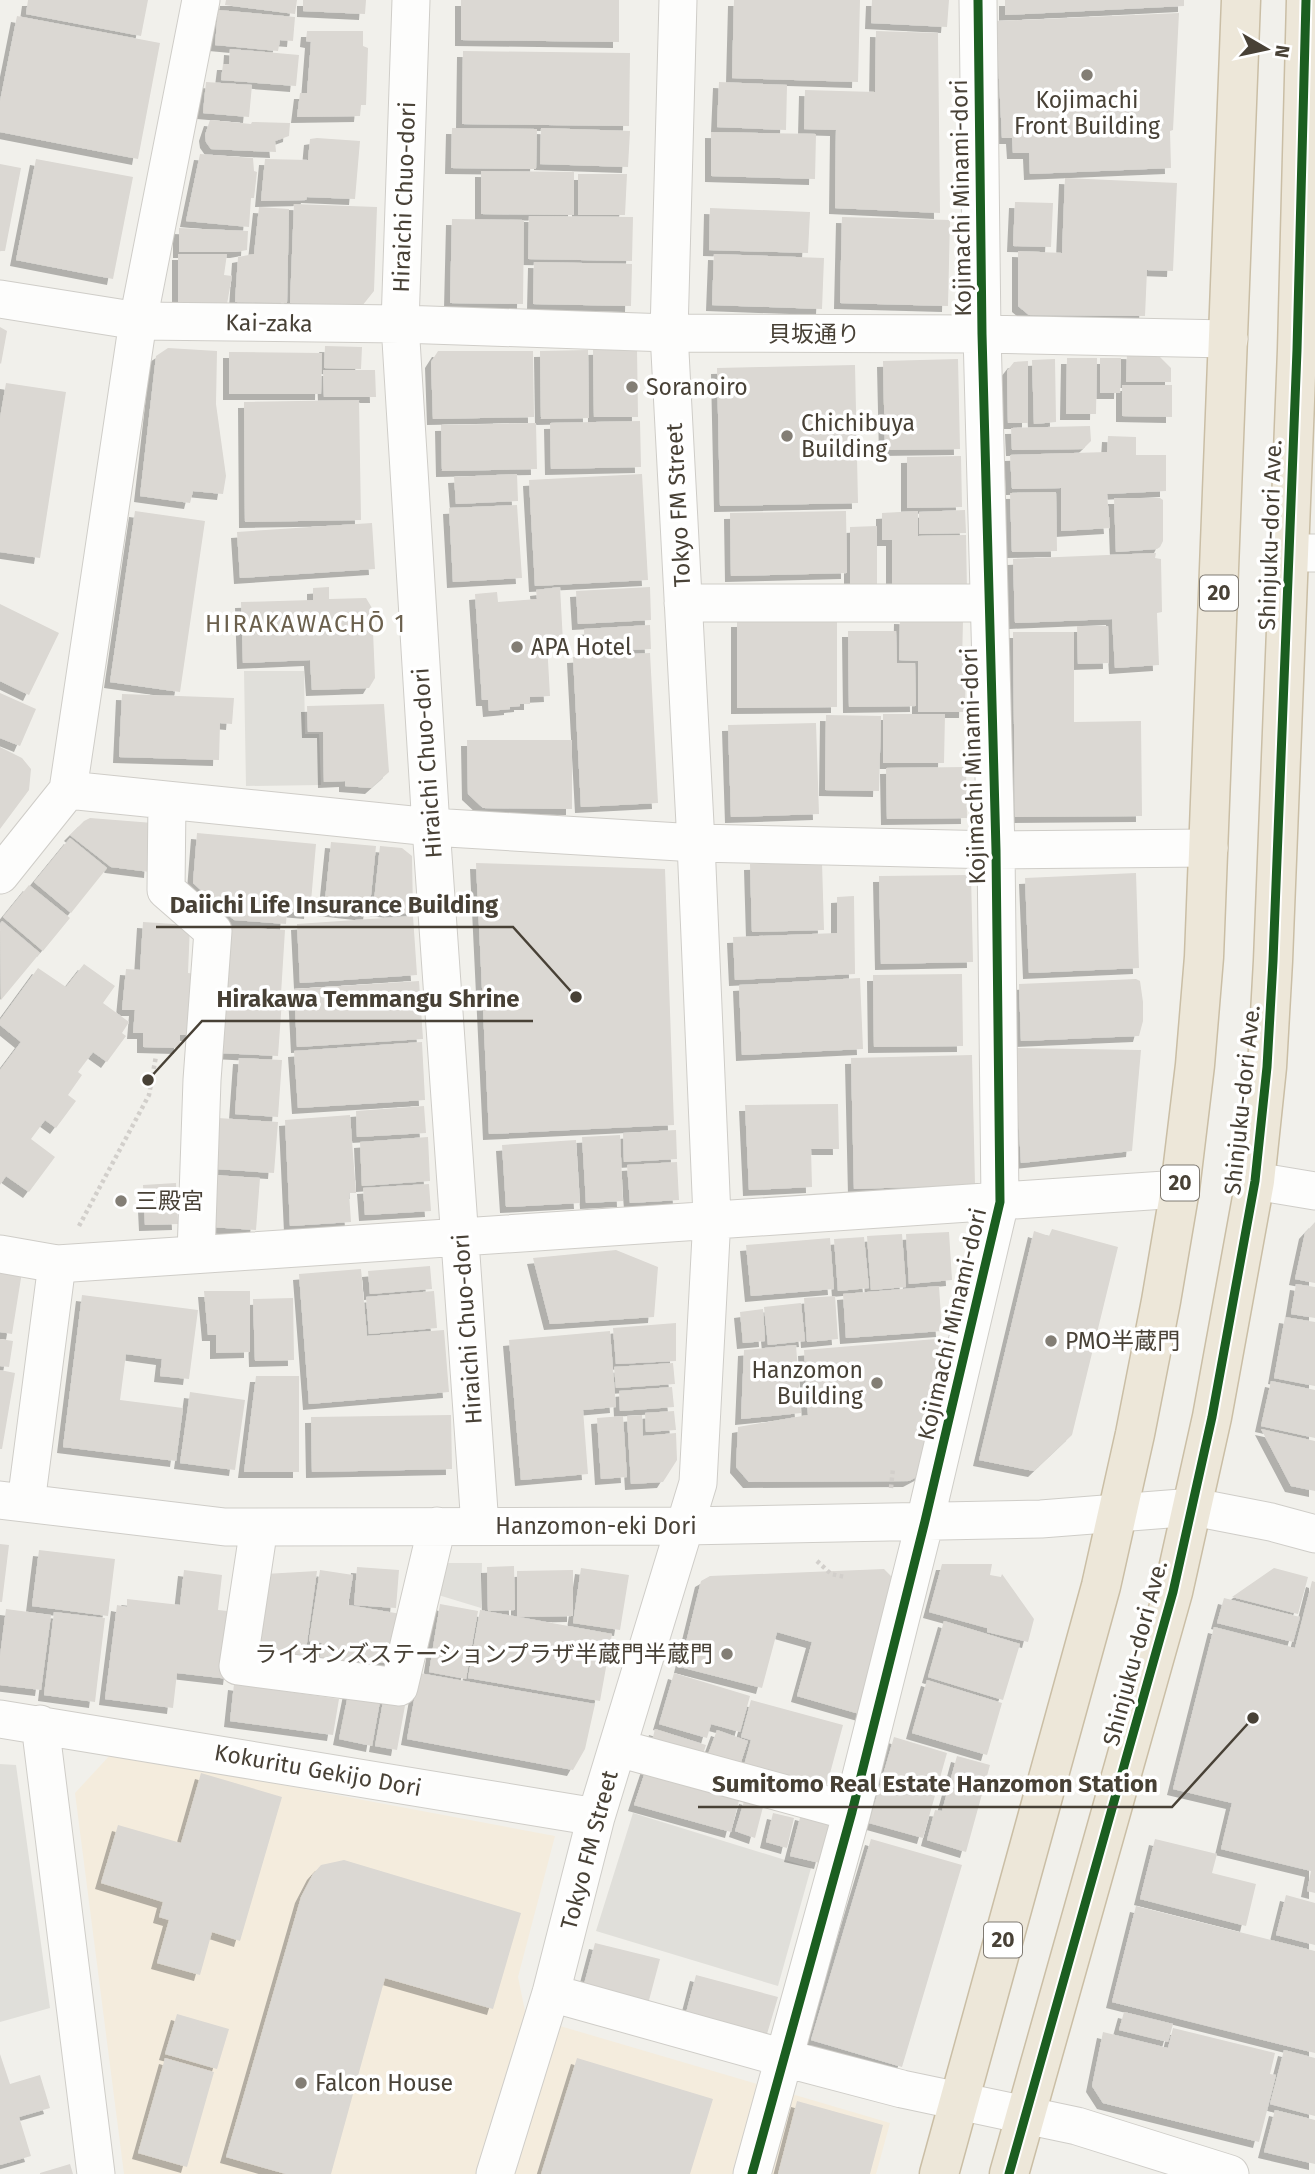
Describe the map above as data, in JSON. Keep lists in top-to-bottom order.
{
  "streets": {
    "highway": ["Shinjuku-dori Ave.", "20"],
    "street": [
      "Hiraichi Chuo-dori",
      "Kojimachi Minami-dori",
      "Kai-zaka",
      "貝坂通り",
      "Tokyo FM Street",
      "Hanzomon-eki Dori",
      "Kokuritu Gekijo Dori"
    ]
  },
  "crossings": [
    ["Hiraichi Chuo-dori", "Kai-zaka"],
    ["Hiraichi Chuo-dori", "貝坂通り"],
    ["Hiraichi Chuo-dori", "Hanzomon-eki Dori"],
    ["Kojimachi Minami-dori", "貝坂通り"],
    ["Kojimachi Minami-dori", "Hanzomon-eki Dori"],
    ["Kai-zaka", "貝坂通り"],
    ["貝坂通り", "Tokyo FM Street"],
    ["貝坂通り", "20"],
    ["Tokyo FM Street", "Hanzomon-eki Dori"],
    ["Tokyo FM Street", "Kokuritu Gekijo Dori"],
    ["Shinjuku-dori Ave.", "Hanzomon-eki Dori"],
    ["20", "Hanzomon-eki Dori"]
  ],
  "districts": ["HIRAKAWACHŌ 1"],
  "places": [
    "Kojimachi Front Building",
    "Soranoiro",
    "Chichibuya Building",
    "APA Hotel",
    "Daiichi Life Insurance Building",
    "Hirakawa Temmangu Shrine",
    "三殿宮",
    "PMO半蔵門",
    "Hanzomon Building",
    "ライオンズステーションプラザ半蔵門半蔵門",
    "Sumitomo Real Estate Hanzomon Station",
    "Falcon House"
  ],
  "north": "right"
}
